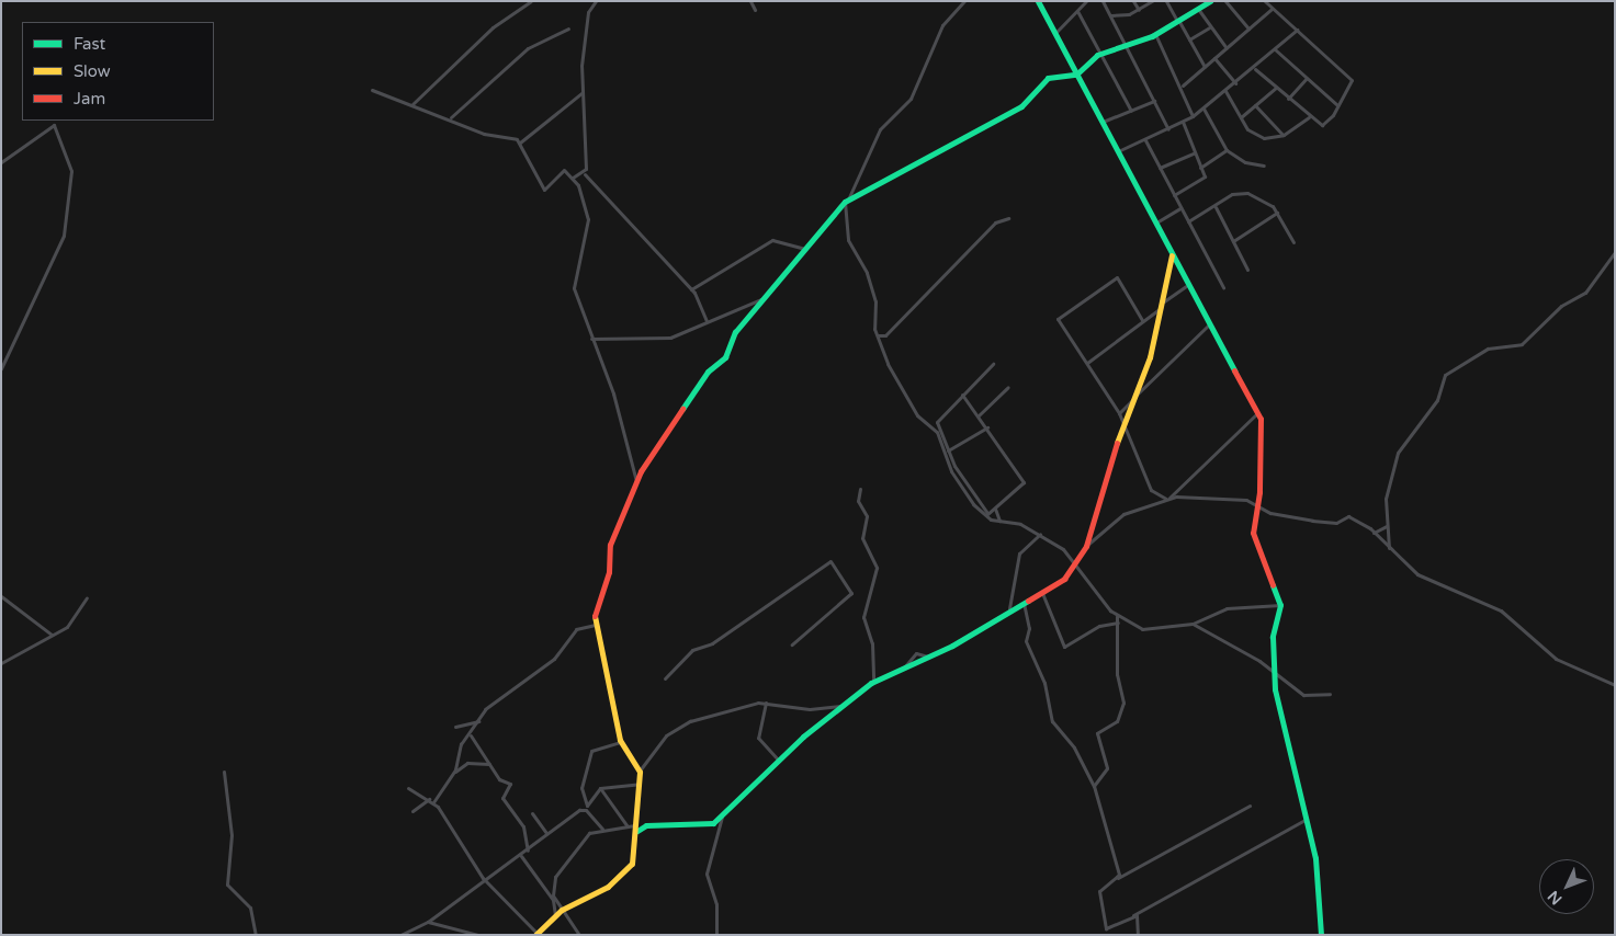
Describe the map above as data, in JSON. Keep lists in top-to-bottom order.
{
  "legend": ["Fast", "Slow", "Jam"],
  "north": "bottom left"
}
